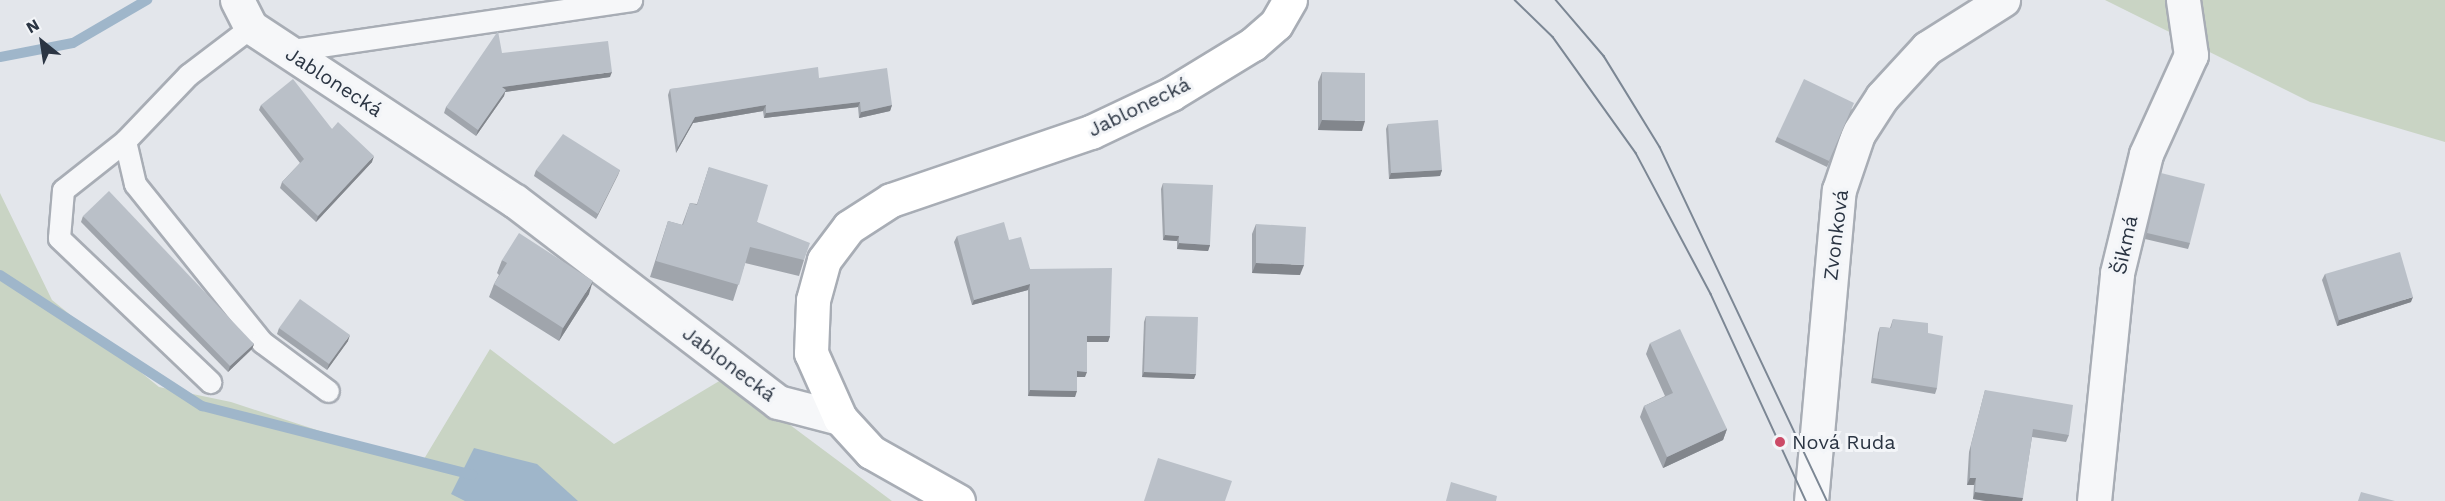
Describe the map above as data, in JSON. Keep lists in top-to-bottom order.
{
  "streets": {
    "main road": ["Jablonecká"],
    "street": ["Zvonková", "Šikmá"]
  },
  "places": ["Nová Ruda"],
  "north": "top left"
}
